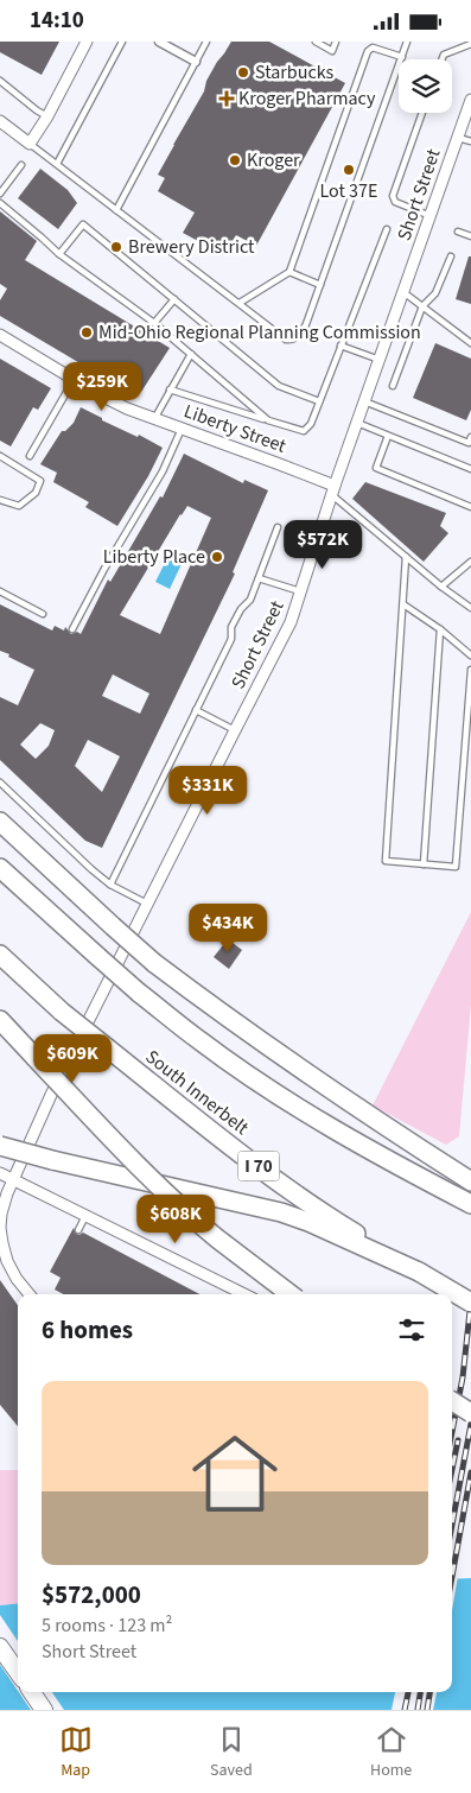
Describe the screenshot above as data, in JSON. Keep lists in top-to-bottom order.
{
  "streets": {
    "highway": ["South Innerbelt", "I 70"],
    "street": ["Short Street", "Liberty Street"]
  },
  "crossings": [
    ["Short Street", "Liberty Street"]
  ],
  "places": {
    "other": [
      "Starbucks",
      "Kroger",
      "Lot 37E",
      "Brewery District",
      "Mid-Ohio Regional Planning Commission",
      "Liberty Place"
    ],
    "health": ["Kroger Pharmacy"]
  },
  "page": {
    "status": "14:10",
    "price": [
      "$259K",
      "$572K",
      "$331K",
      "$434K",
      "$609K",
      "$608K"
    ],
    "heading": "6 homes",
    "list": [
      {
        "name": "$572,000",
        "note": "5 rooms · 123 m² · Short Street"
      }
    ],
    "tabs": ["Map", "Saved", "Home"]
  }
}
